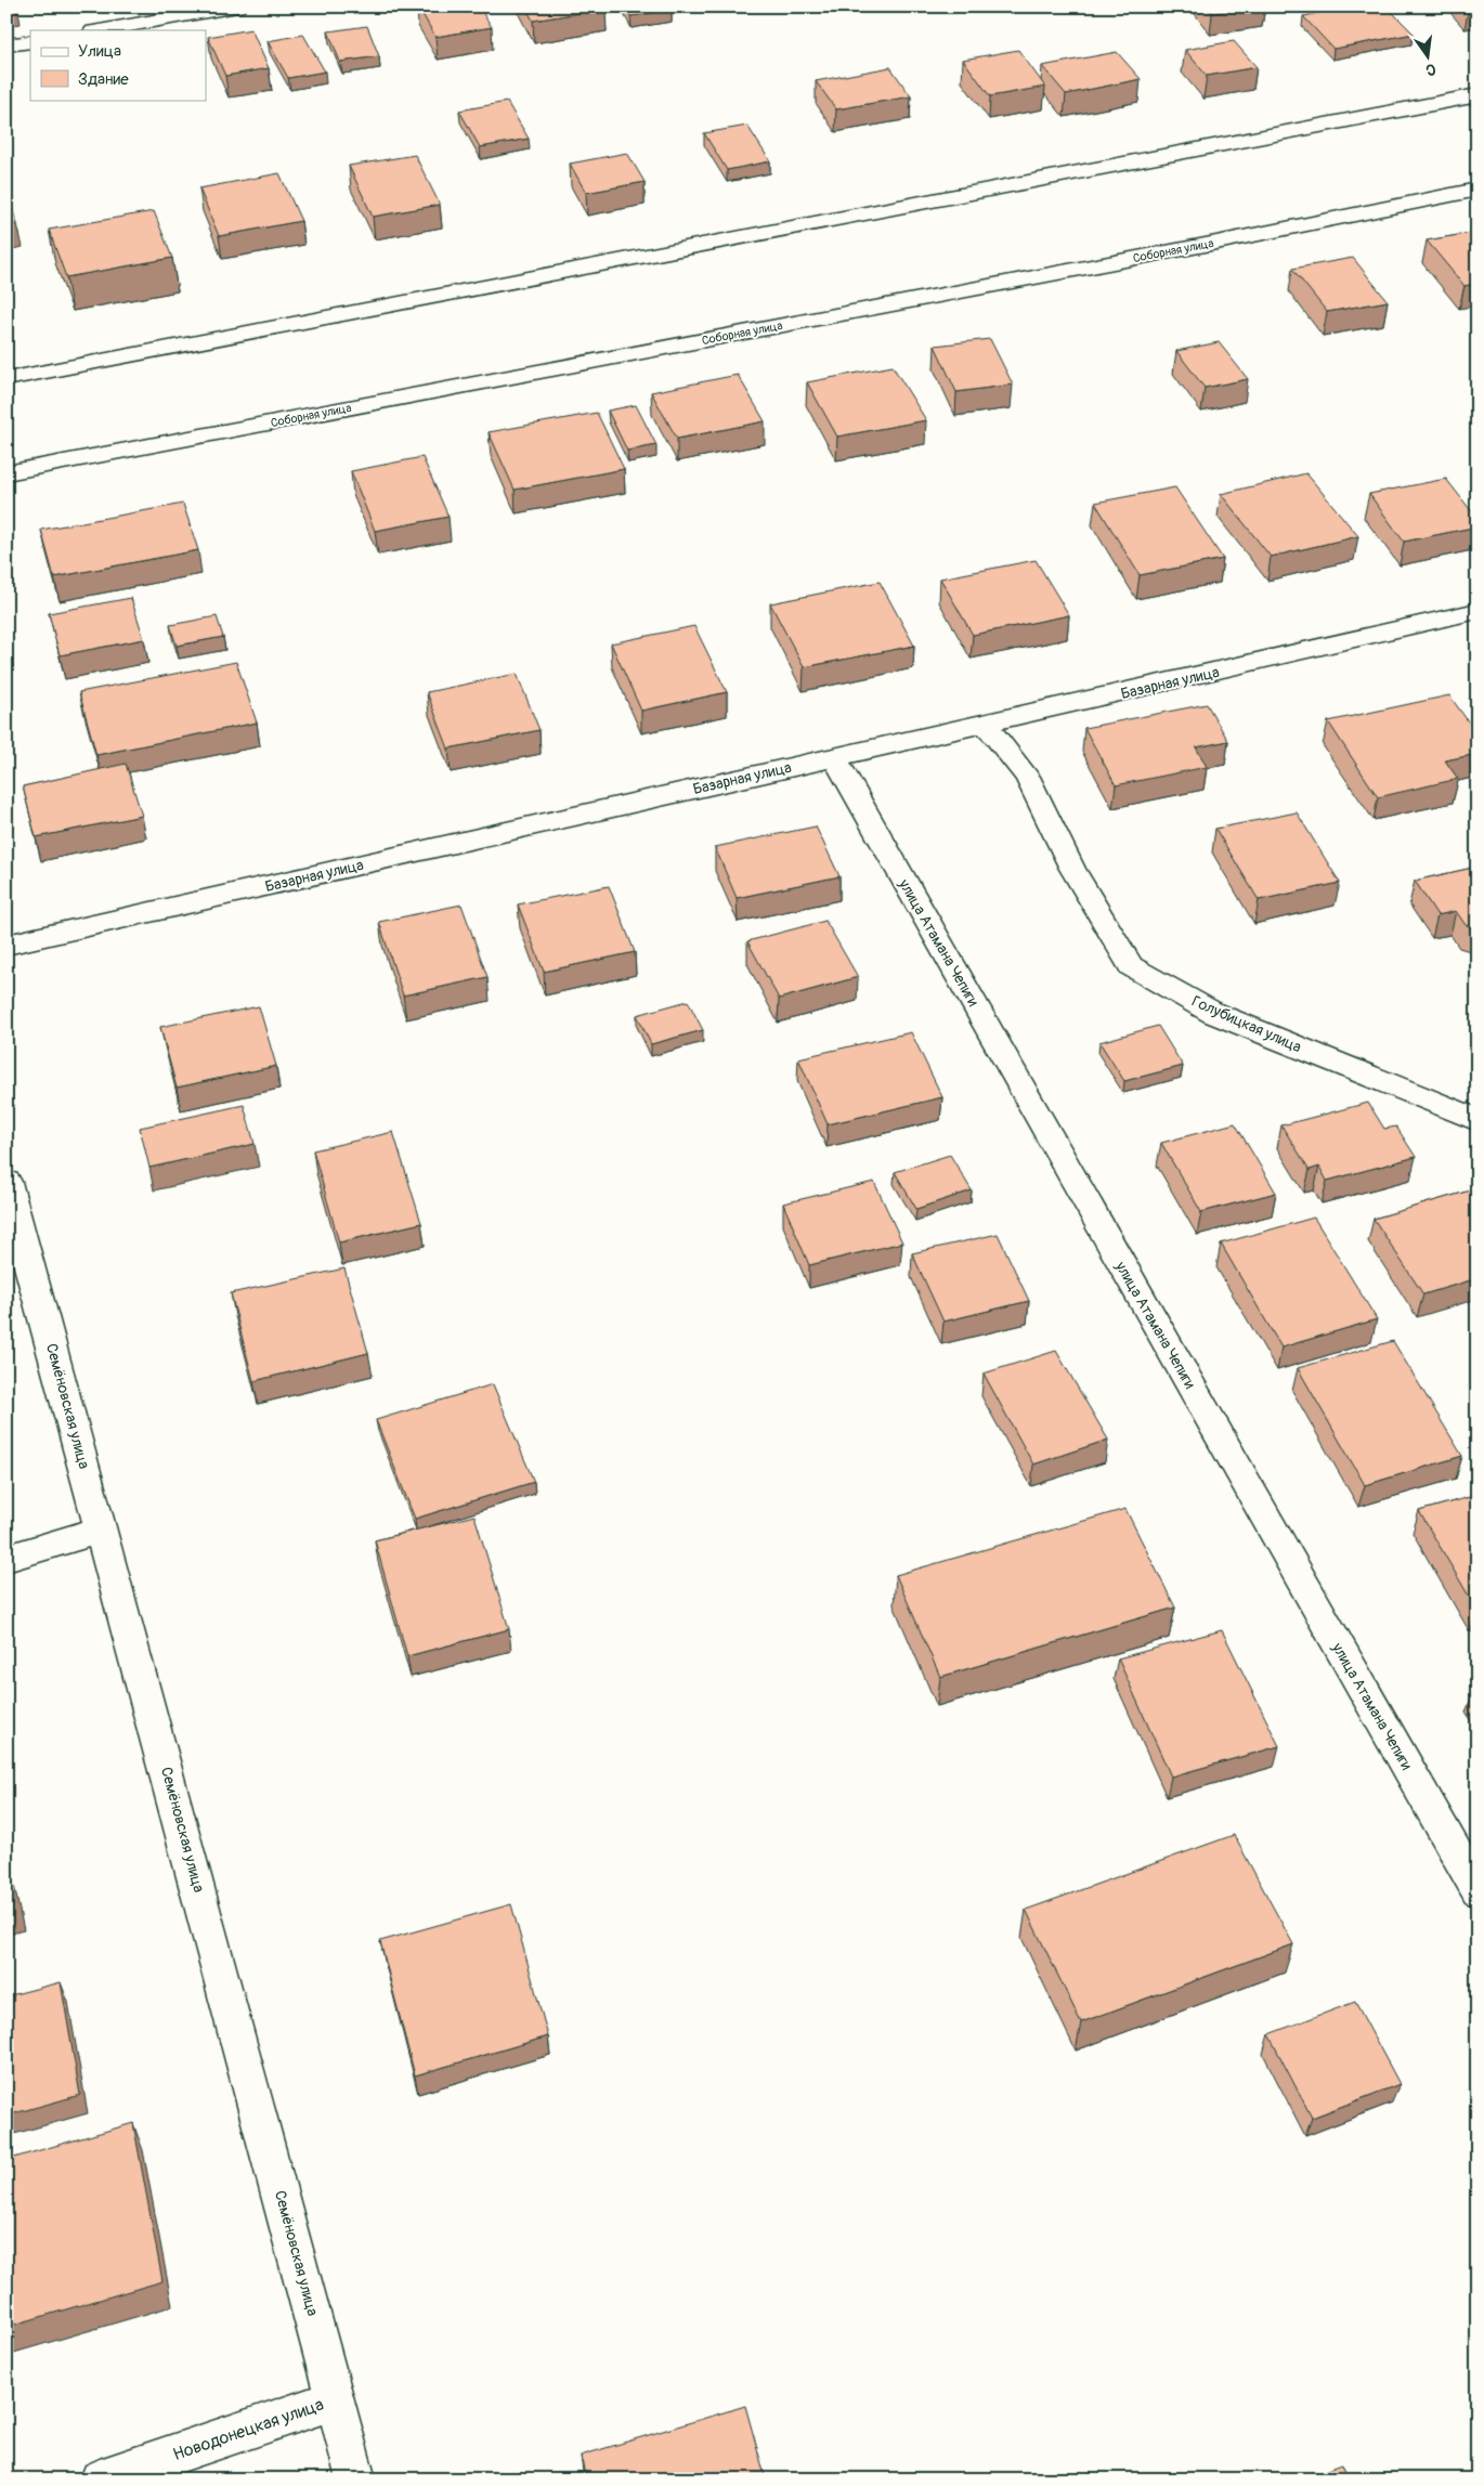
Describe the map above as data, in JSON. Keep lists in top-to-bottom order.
{
  "streets": {
    "street": [
      "Соборная улица",
      "Базарная улица",
      "улица Атамана Чепиги",
      "Голубицкая улица",
      "Семёновская улица",
      "Новодонецкая улица"
    ]
  },
  "crossings": [
    ["Базарная улица", "улица Атамана Чепиги"],
    ["Базарная улица", "Голубицкая улица"],
    ["Семёновская улица", "Новодонецкая улица"]
  ],
  "legend": ["Улица", "Здание"],
  "north": "bottom"
}
